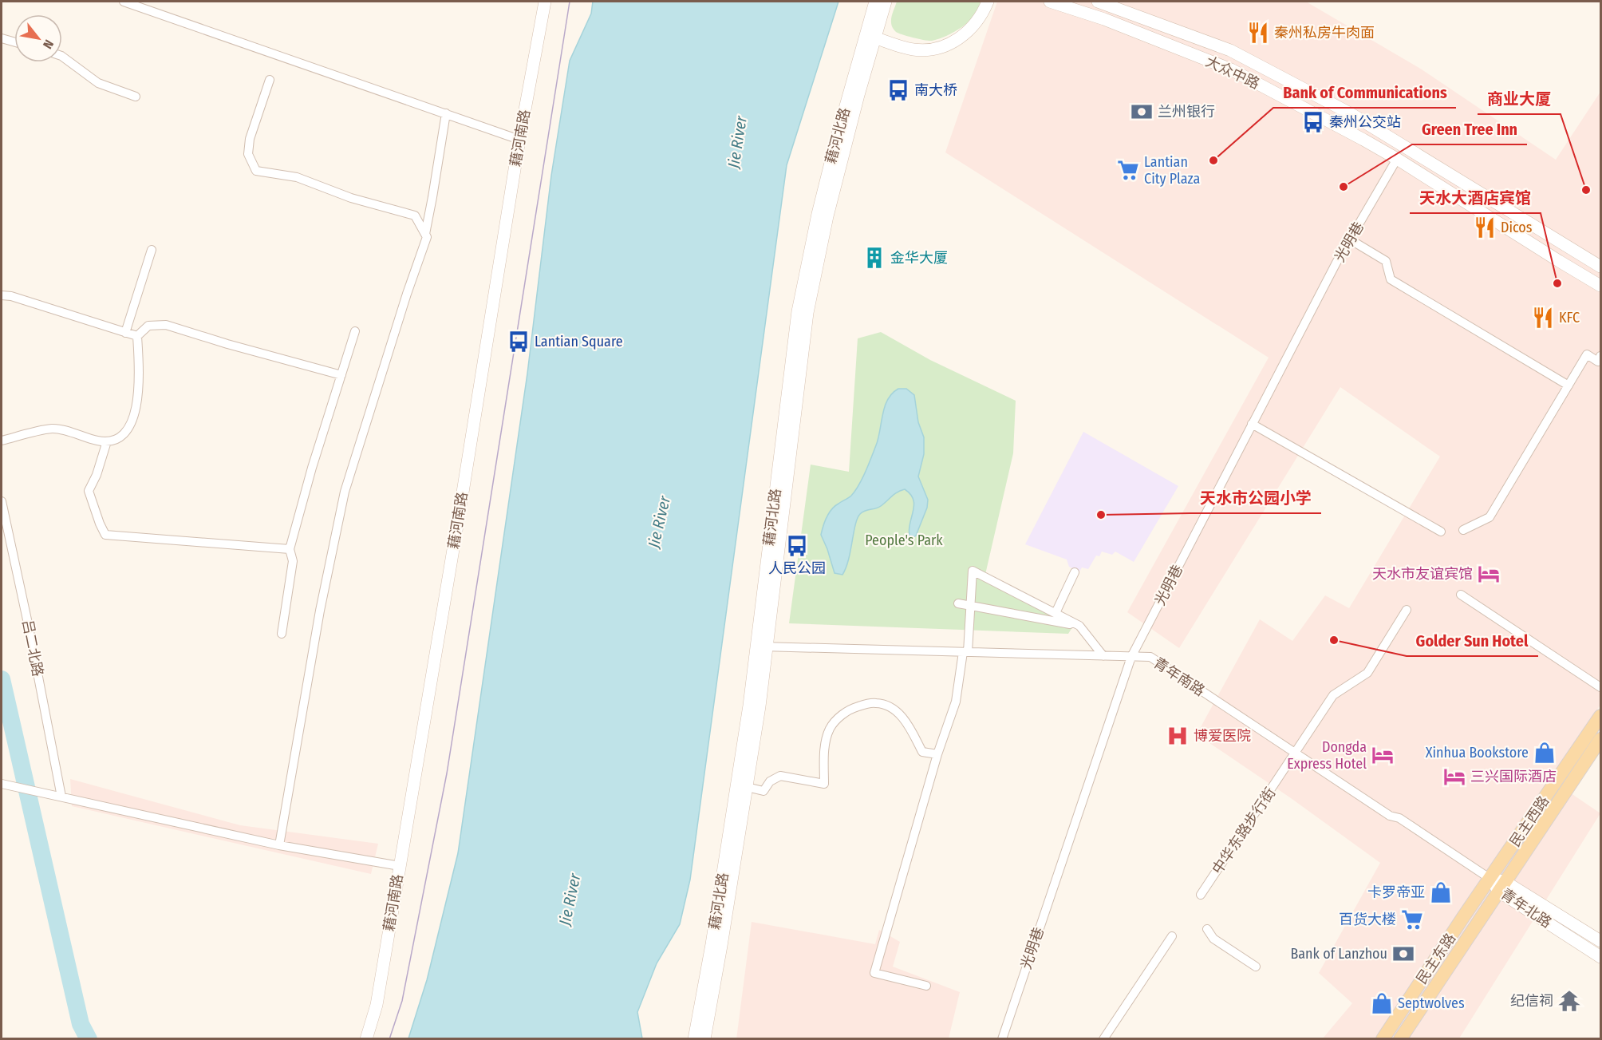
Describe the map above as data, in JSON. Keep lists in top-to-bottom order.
{
  "streets": {
    "main road": [
      "大众中路",
      "藉河北路",
      "藉河南路",
      "民主西路",
      "青年北路",
      "民主东路"
    ],
    "street": [
      "光明巷",
      "吕二北路",
      "青年南路",
      "中华东路步行街"
    ]
  },
  "crossings": [
    ["大众中路", "光明巷"],
    ["藉河北路", "青年南路"],
    ["光明巷", "青年南路"],
    ["青年南路", "民主西路"],
    ["青年南路", "中华东路步行街"],
    ["青年南路", "青年北路"],
    ["青年南路", "民主东路"],
    ["民主西路", "青年北路"],
    ["民主西路", "民主东路"],
    ["青年北路", "民主东路"]
  ],
  "water": ["Jie River"],
  "parks": ["People's Park"],
  "places": {
    "restaurant": ["秦州私房牛肉面", "Dicos", "KFC"],
    "bus stop": [
      "南大桥",
      "秦州公交站",
      "Lantian Square",
      "人民公园"
    ],
    "bank": ["兰州银行", "Bank of Lanzhou"],
    "other": [
      "Bank of Communications",
      "Green Tree Inn",
      "商业大厦",
      "天水大酒店宾馆",
      "天水市公园小学",
      "Golder Sun Hotel"
    ],
    "supermarket": ["Lantian City Plaza", "百货大楼"],
    "building": ["金华大厦"],
    "hotel": ["天水市友谊宾馆", "Dongda Express Hotel", "三兴国际酒店"],
    "hospital": ["博爱医院"],
    "shop": ["Xinhua Bookstore", "卡罗帝亚", "Septwolves"],
    "temple": ["纪信祠"]
  },
  "north": "bottom right"
}
